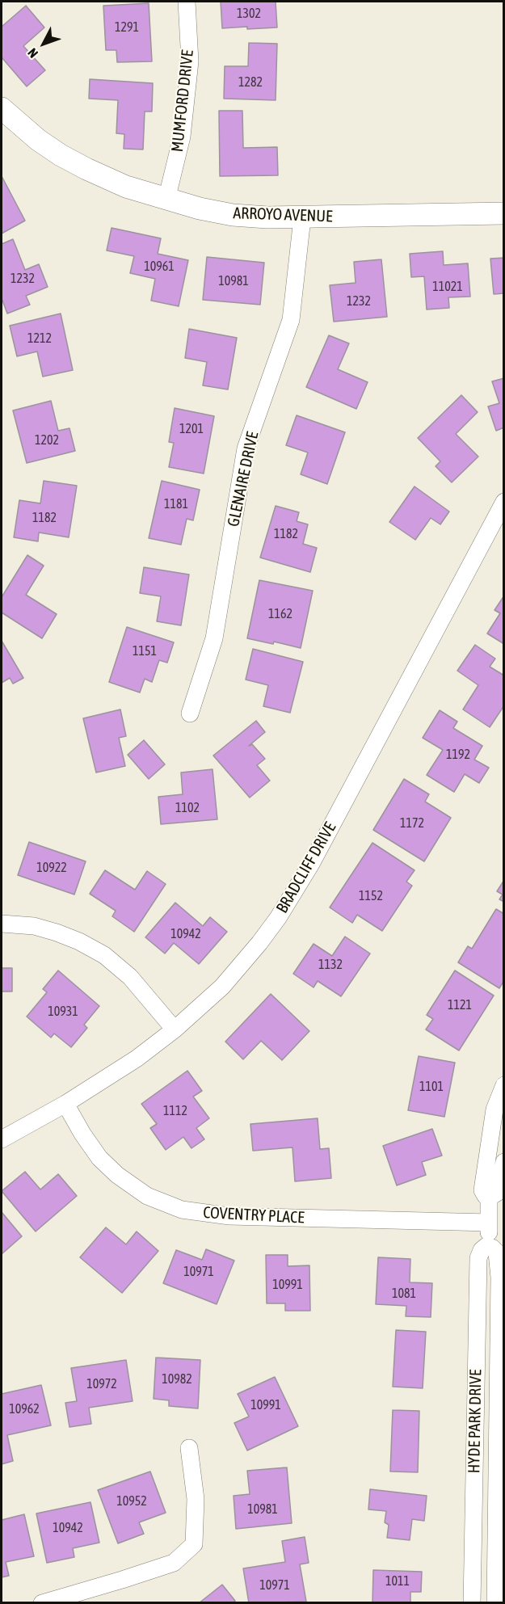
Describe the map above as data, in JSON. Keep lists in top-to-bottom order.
{
  "streets": {
    "street": [
      "MUMFORD DRIVE",
      "ARROYO AVENUE",
      "GLENAIRE DRIVE",
      "BRADCLIFF DRIVE",
      "COVENTRY PLACE",
      "HYDE PARK DRIVE"
    ]
  },
  "crossings": [
    ["MUMFORD DRIVE", "ARROYO AVENUE"],
    ["ARROYO AVENUE", "GLENAIRE DRIVE"],
    ["BRADCLIFF DRIVE", "COVENTRY PLACE"],
    ["COVENTRY PLACE", "HYDE PARK DRIVE"]
  ],
  "house_numbers": [
    "1302",
    "1291",
    "1282",
    "10961",
    "1232",
    "10981",
    "11021",
    "1232",
    "1212",
    "1201",
    "1202",
    "1181",
    "1182",
    "1182",
    "1162",
    "1151",
    "1192",
    "1102",
    "1172",
    "10922",
    "1152",
    "10942",
    "1132",
    "1121",
    "10931",
    "1101",
    "1112",
    "10971",
    "10991",
    "1081",
    "10982",
    "10972",
    "10991",
    "10962",
    "10952",
    "10981",
    "10942",
    "1011",
    "10971"
  ],
  "north": "bottom left"
}
